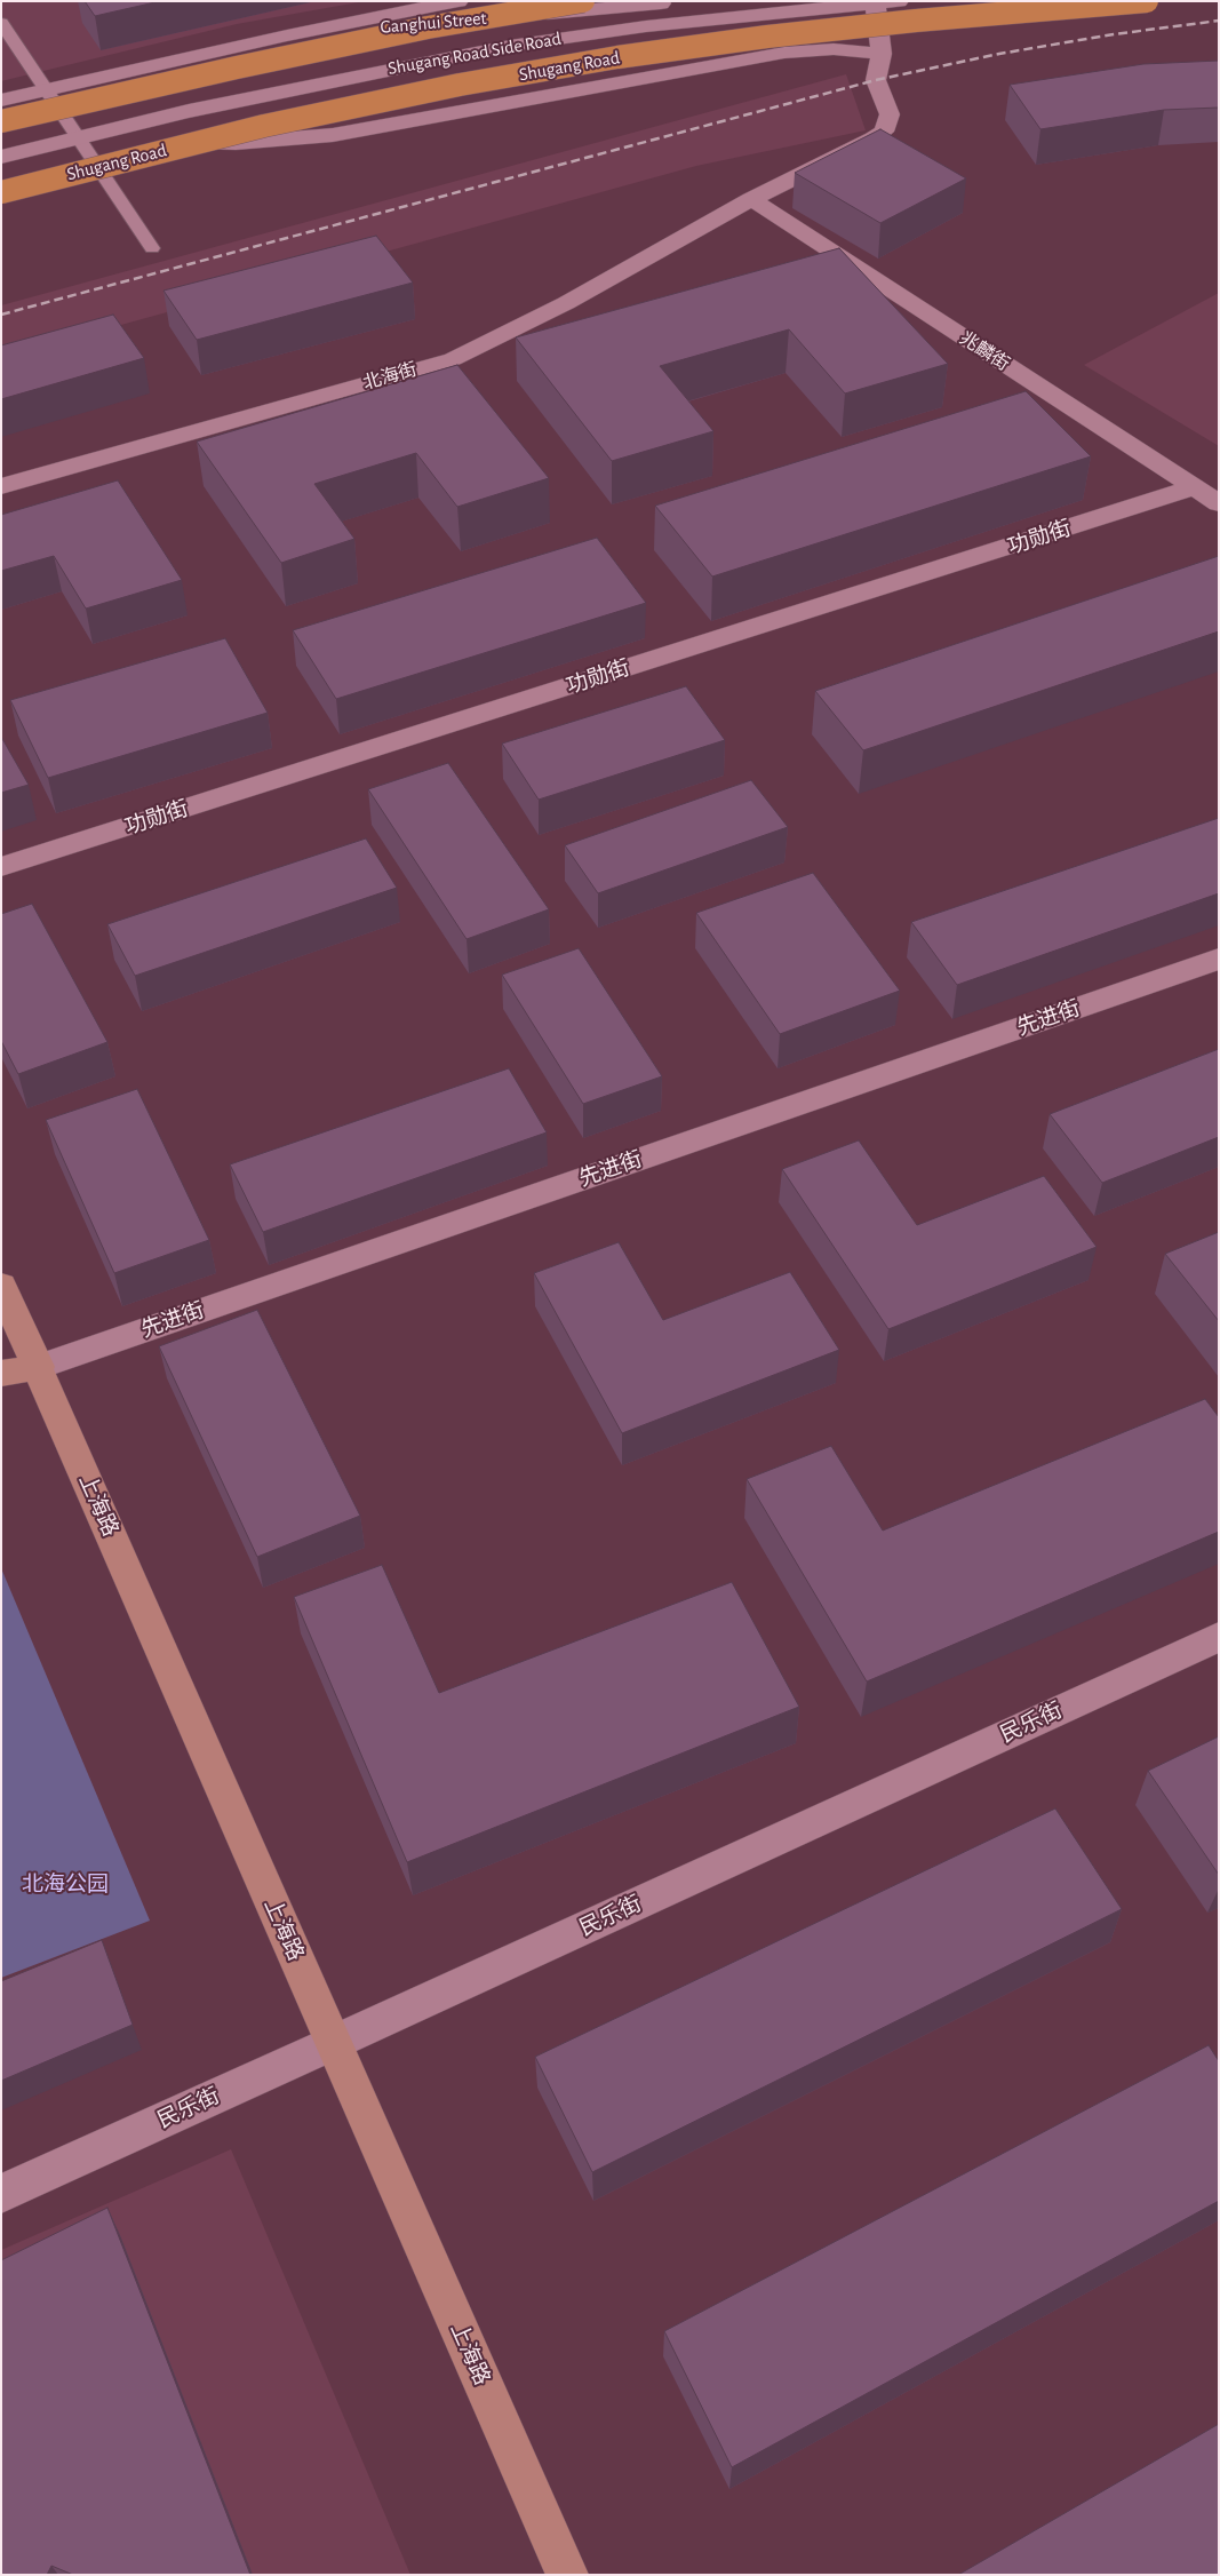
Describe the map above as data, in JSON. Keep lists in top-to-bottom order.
{
  "streets": {
    "highway": ["Shugang Road"],
    "main road": ["先进街", "上海路"],
    "street": [
      "Ganghui Street",
      "Shugang Road Side Road",
      "兆麟街",
      "北海街",
      "功勋街",
      "民乐街"
    ]
  },
  "crossings": [
    ["Ganghui Street", "Shugang Road Side Road"],
    ["兆麟街", "北海街"],
    ["兆麟街", "功勋街"],
    ["先进街", "上海路"],
    ["上海路", "民乐街"]
  ],
  "parks": ["北海公园"]
}
